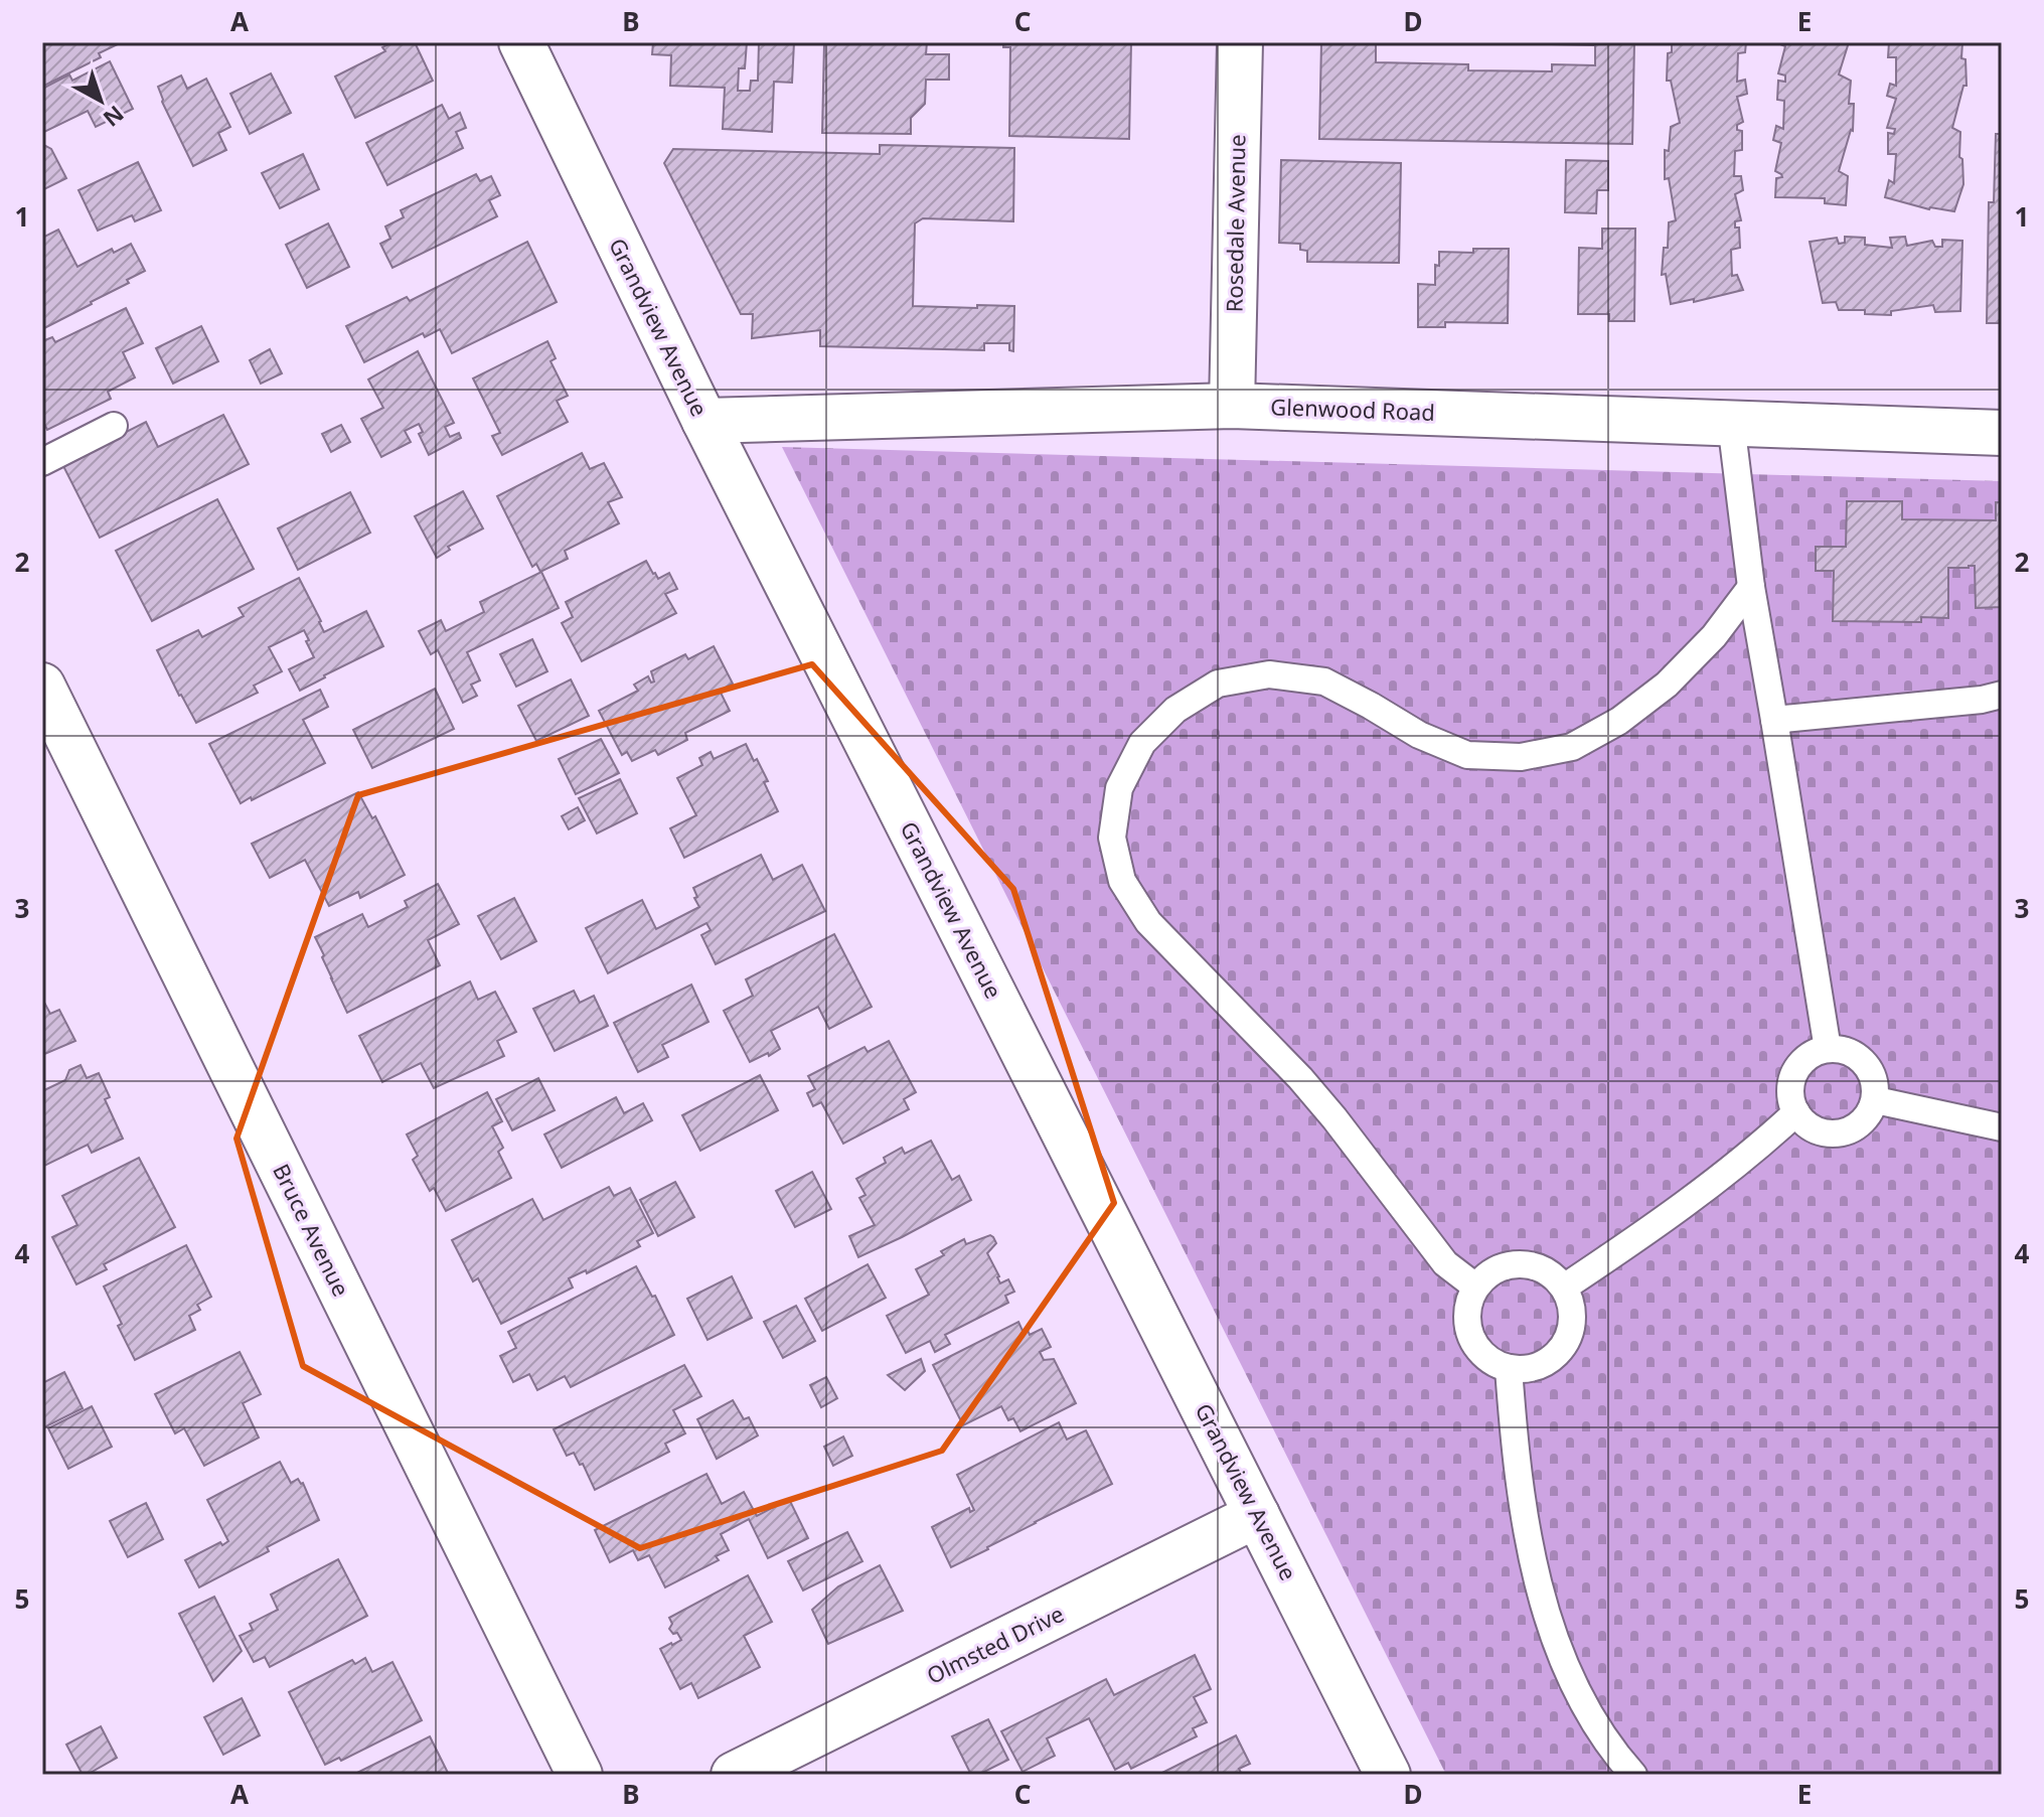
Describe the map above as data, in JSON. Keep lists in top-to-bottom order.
{
  "streets": {
    "street": [
      "Rosedale Avenue",
      "Grandview Avenue",
      "Glenwood Road",
      "Bruce Avenue",
      "Olmsted Drive"
    ]
  },
  "crossings": [
    ["Rosedale Avenue", "Glenwood Road"],
    ["Grandview Avenue", "Glenwood Road"],
    ["Grandview Avenue", "Olmsted Drive"]
  ],
  "north": "bottom right",
  "grid": {
    "columns": [
      "A",
      "B",
      "C",
      "D",
      "E"
    ],
    "rows": [
      "1",
      "2",
      "3",
      "4",
      "5"
    ]
  }
}
